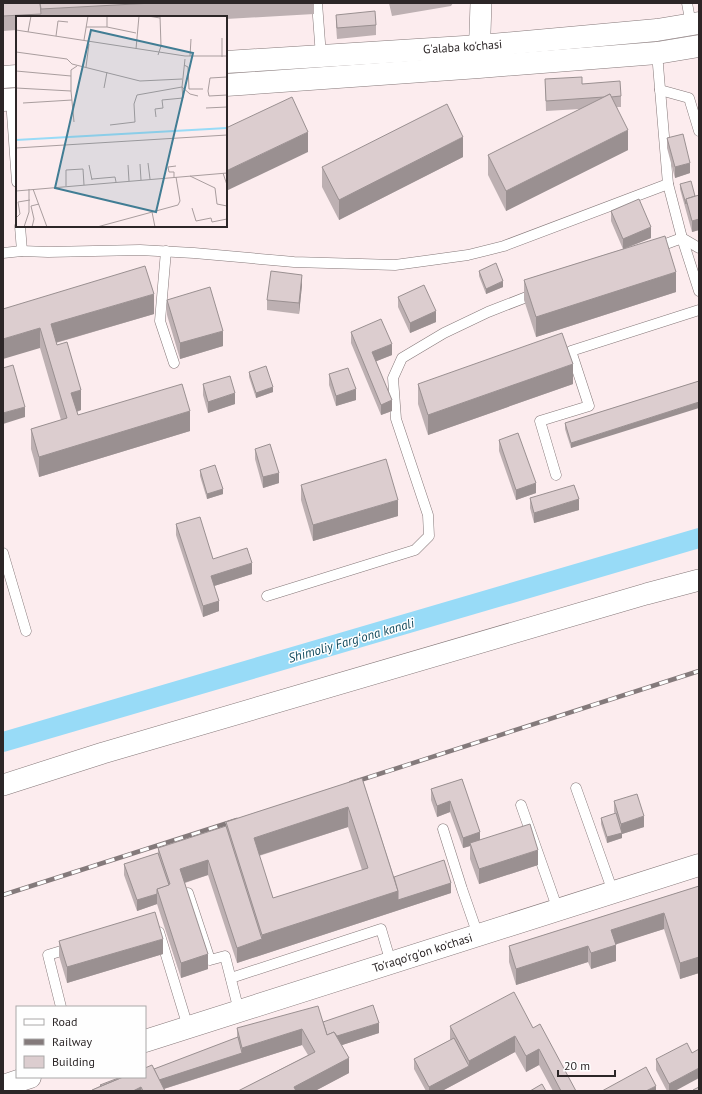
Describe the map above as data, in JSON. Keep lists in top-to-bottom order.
{
  "streets": {
    "main road": ["G'alaba ko'chasi", "To'raqo'rg'on ko'chasi"]
  },
  "water": ["Shimoliy Fargʻona kanali"],
  "legend": ["Road", "Railway", "Building"],
  "scale_bar": "20 m"
}
